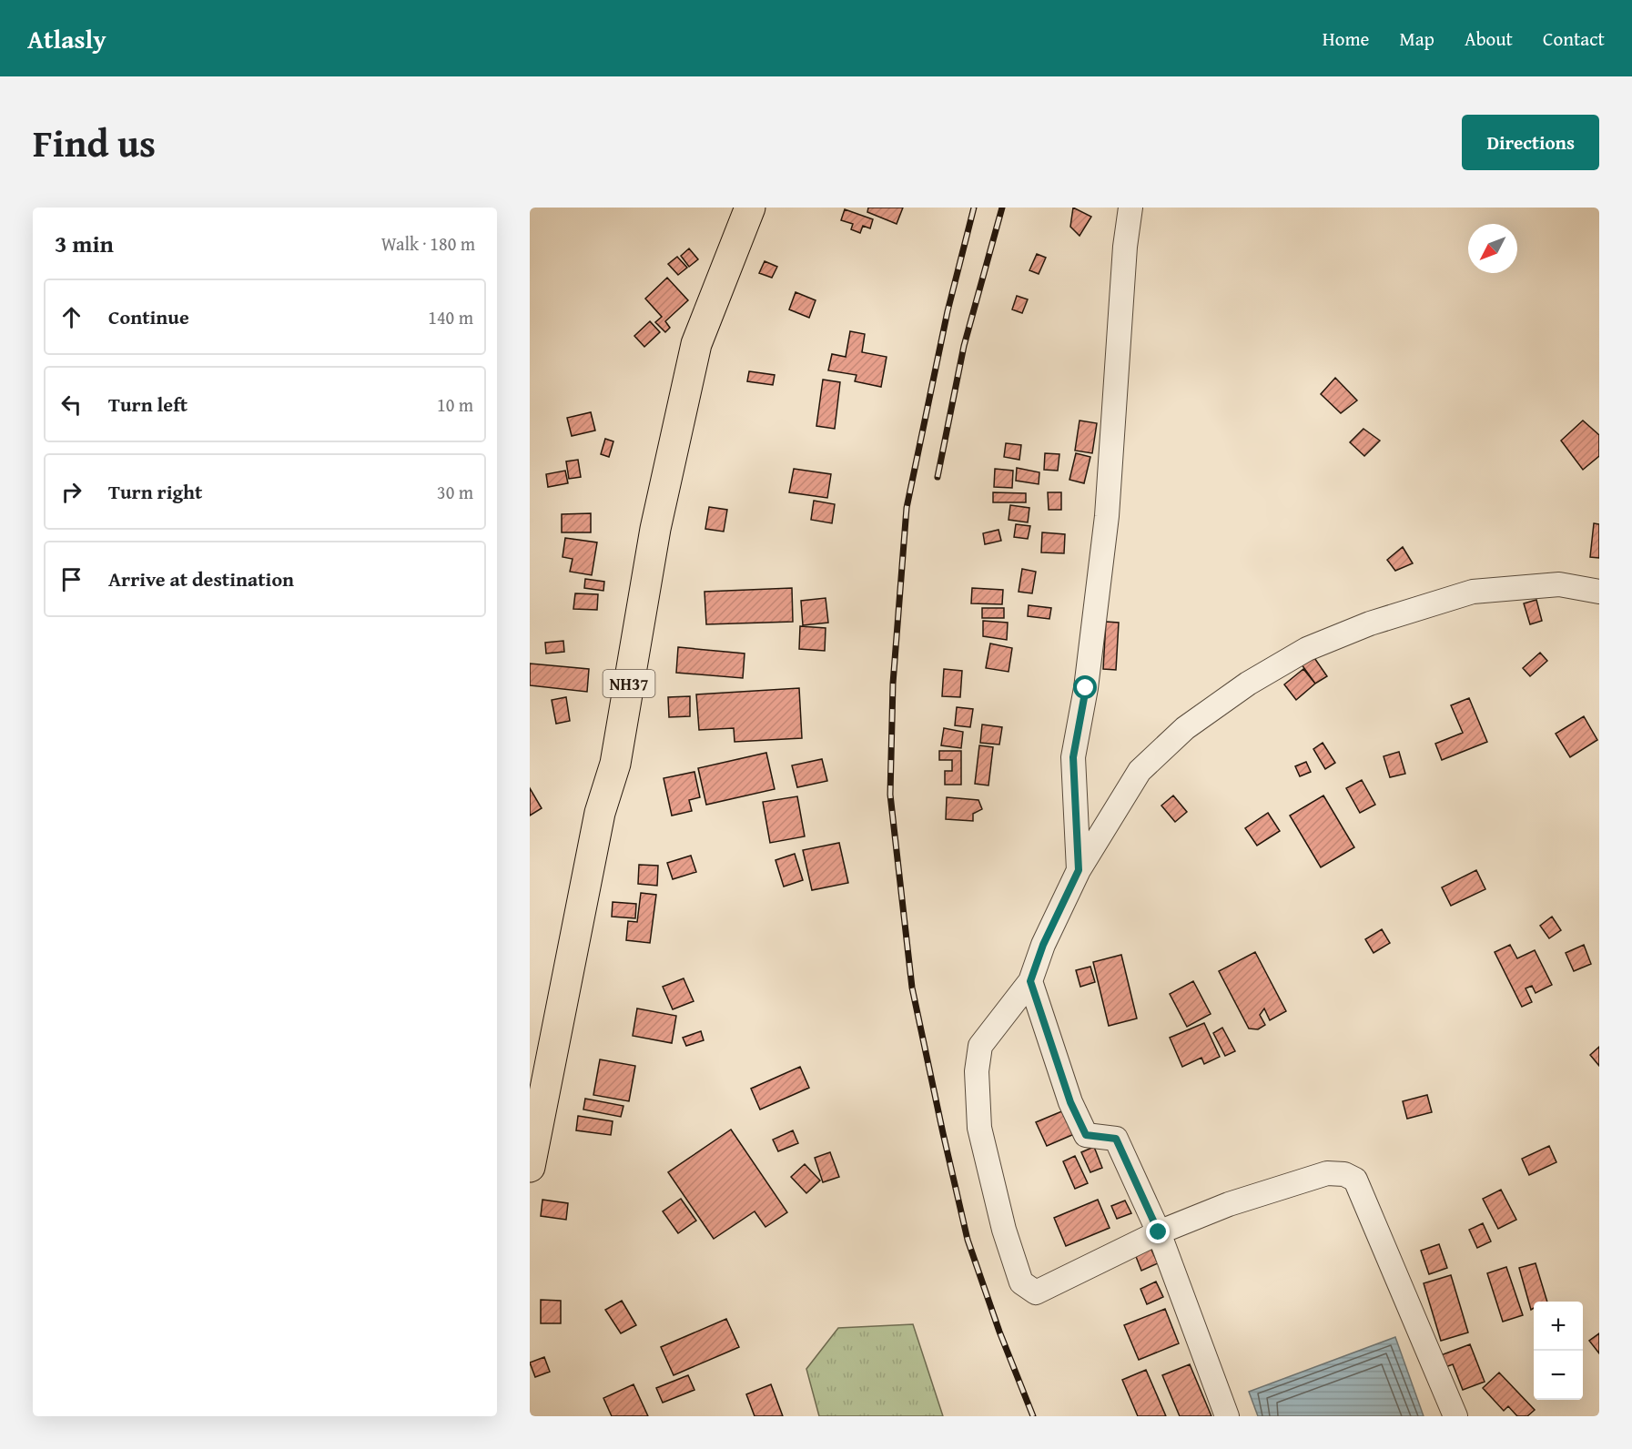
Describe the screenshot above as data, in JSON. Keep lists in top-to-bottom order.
{
  "streets": {
    "highway": ["NH37"]
  },
  "north": "bottom left",
  "page": {
    "header": "Atlasly",
    "nav": [
      "Home",
      "Map",
      "About",
      "Contact"
    ],
    "title": "Find us",
    "buttons": "Directions",
    "heading": ["3 min", "Walk · 180 m"],
    "list": [
      ["Continue", "140 m"],
      ["Turn left", "10 m"],
      ["Turn right", "30 m"],
      "Arrive at destination"
    ],
    "map_buttons": ["+", "−"]
  }
}
